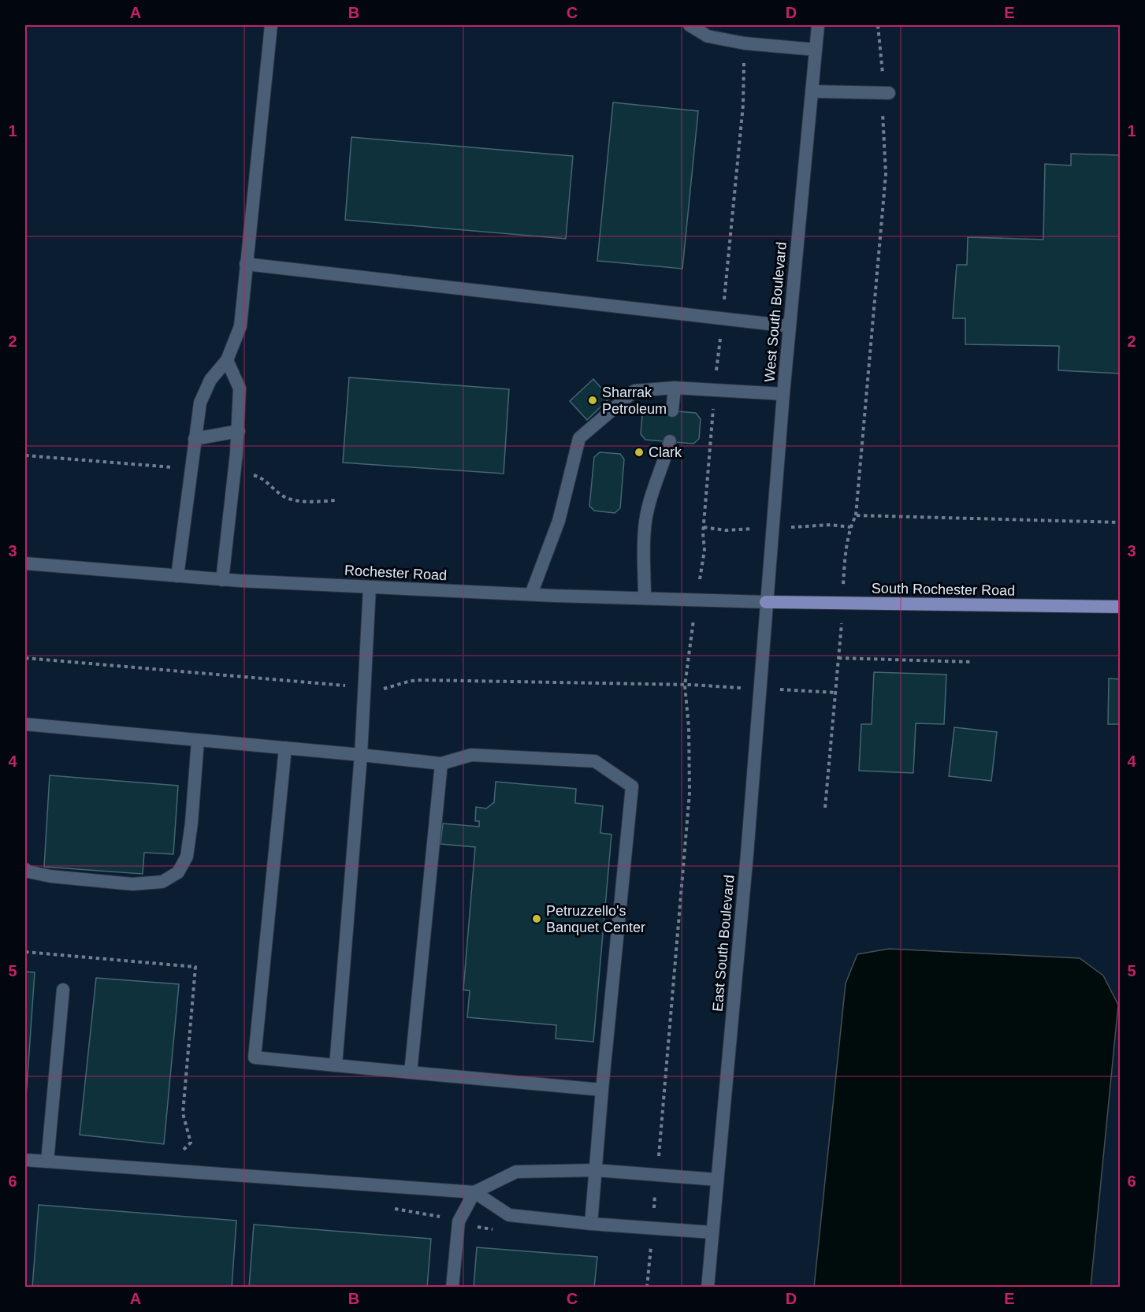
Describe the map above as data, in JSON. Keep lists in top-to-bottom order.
{
  "streets": {
    "main road": ["South Rochester Road"],
    "street": ["West South Boulevard", "Rochester Road", "East South Boulevard"]
  },
  "crossings": [
    ["West South Boulevard", "Rochester Road"],
    ["West South Boulevard", "South Rochester Road"],
    ["West South Boulevard", "East South Boulevard"],
    ["Rochester Road", "South Rochester Road"],
    ["Rochester Road", "East South Boulevard"],
    ["South Rochester Road", "East South Boulevard"]
  ],
  "places": ["Sharrak Petroleum", "Clark", "Petruzzello's Banquet Center"],
  "grid": {
    "columns": [
      "A",
      "B",
      "C",
      "D",
      "E"
    ],
    "rows": [
      "1",
      "2",
      "3",
      "4",
      "5",
      "6"
    ]
  }
}
